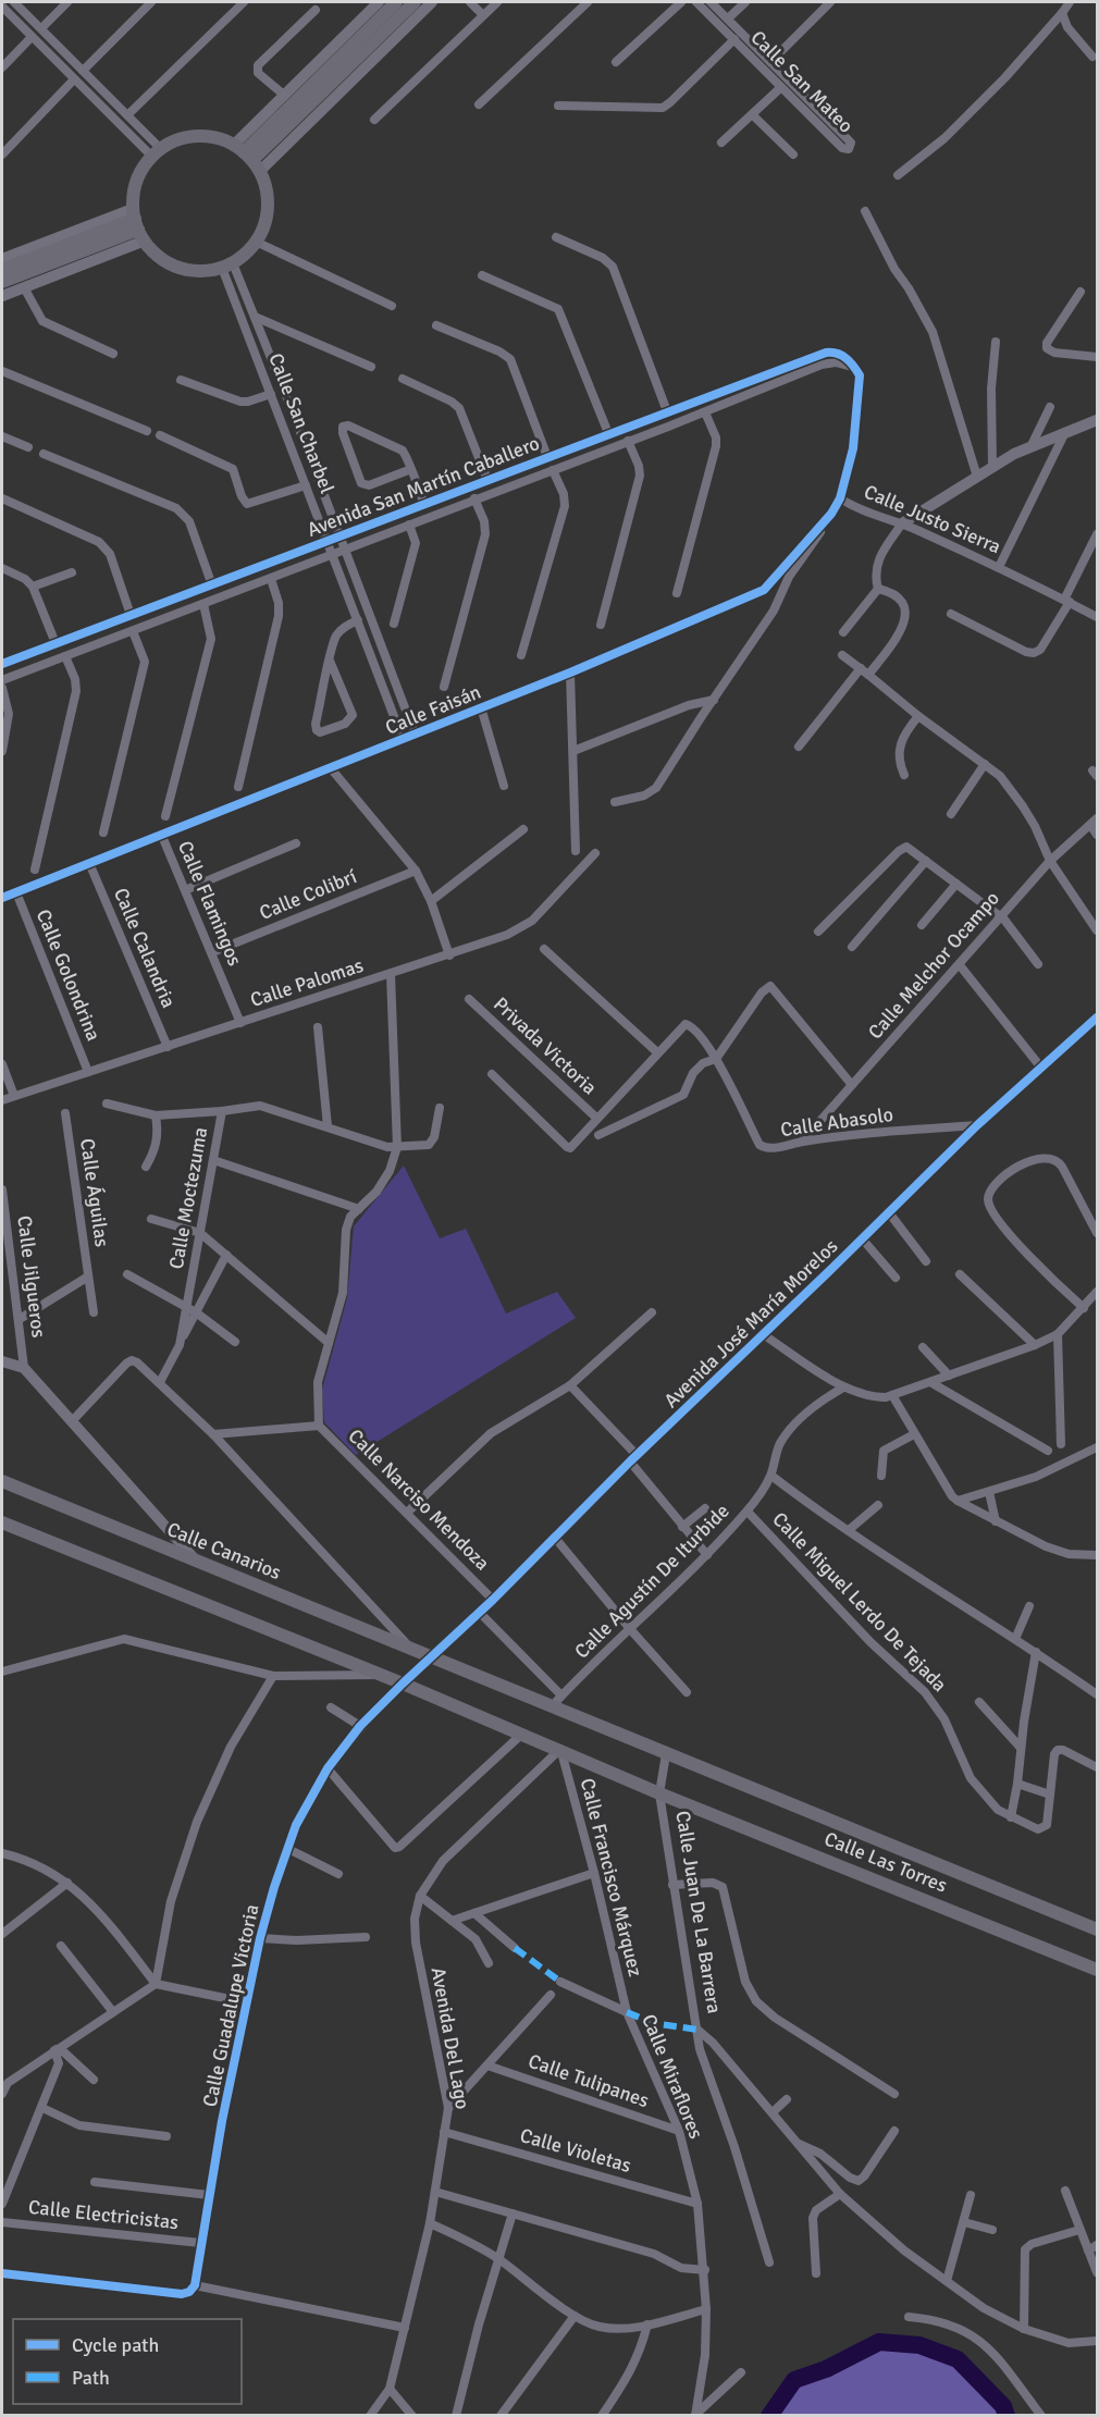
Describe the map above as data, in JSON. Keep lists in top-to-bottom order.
{
  "streets": {
    "main road": ["Calle Canarios", "Calle Las Torres", "Calle Juan De La Barrera"],
    "street": [
      "Calle San Mateo",
      "Calle San Charbel",
      "Avenida San Martín Caballero",
      "Calle Justo Sierra",
      "Calle Faisán",
      "Calle Colibrí",
      "Calle Flamingos",
      "Calle Calandria",
      "Calle Melchor Ocampo",
      "Calle Golondrina",
      "Calle Palomas",
      "Privada Victoria",
      "Calle Abasolo",
      "Calle Águilas",
      "Calle Moctezuma",
      "Calle Jilgueros",
      "Avenida José María Morelos",
      "Calle Narciso Mendoza",
      "Calle Agustín De Iturbide",
      "Calle Miguel Lerdo De Tejada",
      "Calle Francisco Márquez",
      "Calle Guadalupe Victoria",
      "Avenida Del Lago",
      "Calle Miraflores",
      "Calle Tulipanes",
      "Calle Violetas",
      "Calle Electricistas"
    ]
  },
  "crossings": [
    ["Calle San Charbel", "Avenida San Martín Caballero"],
    ["Calle San Charbel", "Calle Faisán"],
    ["Avenida San Martín Caballero", "Calle Justo Sierra"],
    ["Calle Justo Sierra", "Calle Faisán"],
    ["Calle Faisán", "Calle Flamingos"],
    ["Calle Faisán", "Calle Calandria"],
    ["Calle Faisán", "Calle Golondrina"],
    ["Calle Colibrí", "Calle Flamingos"],
    ["Calle Flamingos", "Calle Palomas"],
    ["Calle Calandria", "Calle Palomas"],
    ["Calle Melchor Ocampo", "Calle Abasolo"],
    ["Calle Golondrina", "Calle Palomas"],
    ["Calle Palomas", "Calle Narciso Mendoza"],
    ["Calle Abasolo", "Avenida José María Morelos"],
    ["Calle Águilas", "Calle Jilgueros"],
    ["Calle Moctezuma", "Calle Narciso Mendoza"],
    ["Avenida José María Morelos", "Calle Narciso Mendoza"],
    ["Avenida José María Morelos", "Calle Canarios"],
    ["Avenida José María Morelos", "Calle Guadalupe Victoria"],
    ["Calle Canarios", "Calle Agustín De Iturbide"],
    ["Calle Canarios", "Calle Guadalupe Victoria"],
    ["Calle Agustín De Iturbide", "Calle Miguel Lerdo De Tejada"],
    ["Calle Las Torres", "Calle Juan De La Barrera"],
    ["Calle Francisco Márquez", "Calle Juan De La Barrera"],
    ["Calle Francisco Márquez", "Avenida Del Lago"],
    ["Calle Francisco Márquez", "Calle Miraflores"],
    ["Calle Juan De La Barrera", "Calle Guadalupe Victoria"],
    ["Calle Juan De La Barrera", "Avenida Del Lago"],
    ["Calle Guadalupe Victoria", "Calle Electricistas"],
    ["Avenida Del Lago", "Calle Violetas"],
    ["Calle Miraflores", "Calle Tulipanes"],
    ["Calle Miraflores", "Calle Violetas"]
  ],
  "legend": ["Cycle path", "Path"]
}
